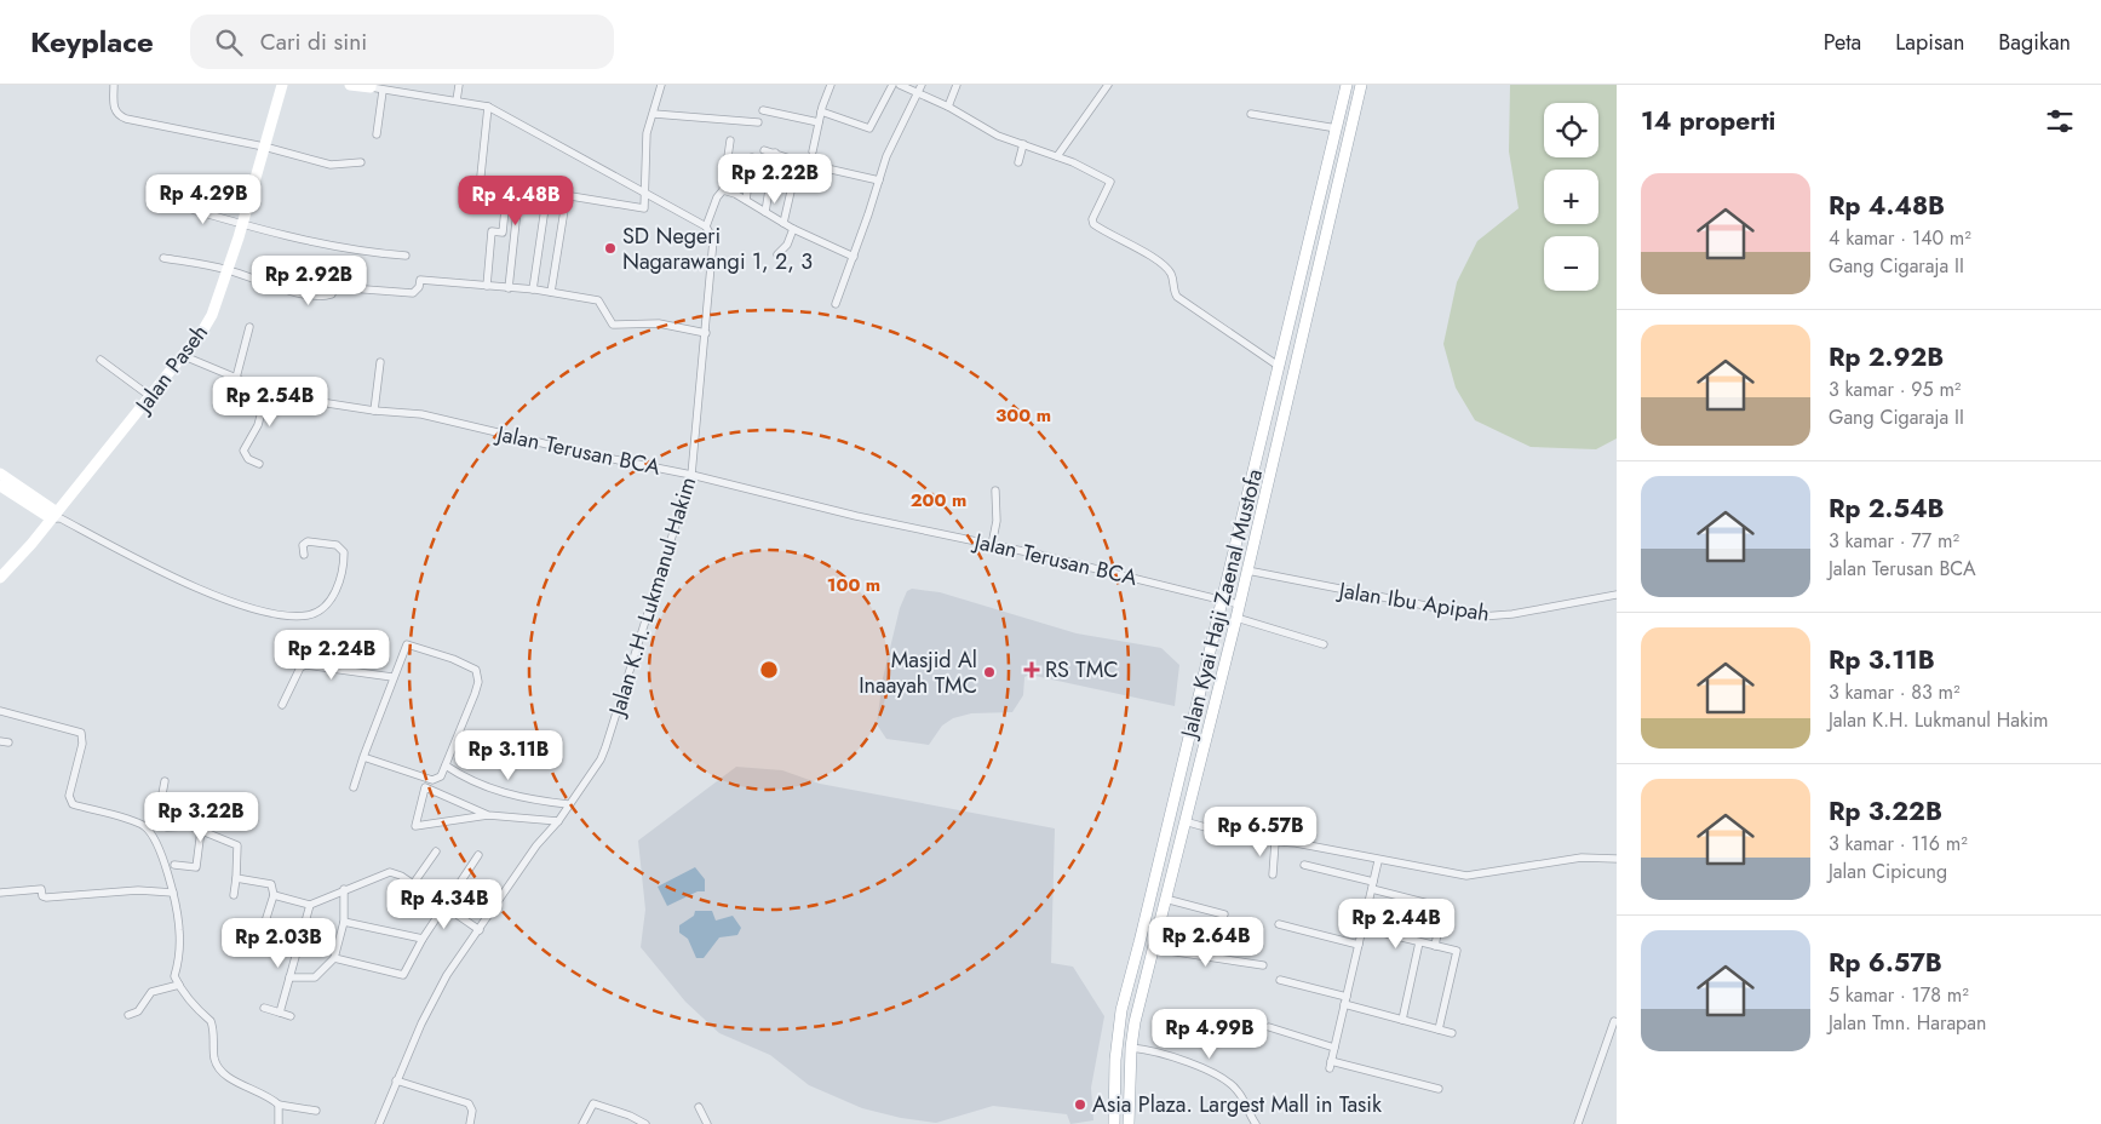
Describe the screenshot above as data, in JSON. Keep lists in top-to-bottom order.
{
  "streets": {
    "main road": ["Jalan Paseh", "Jalan Kyai Haji Zaenal Mustofa"],
    "street": ["Jalan Terusan BCA", "Jalan K.H. Lukmanul Hakim", "Jalan Ibu Apipah"]
  },
  "crossings": [
    ["Jalan Paseh", "Jalan Terusan BCA"],
    ["Jalan Terusan BCA", "Jalan K.H. Lukmanul Hakim"],
    ["Jalan Terusan BCA", "Jalan Kyai Haji Zaenal Mustofa"],
    ["Jalan Ibu Apipah", "Jalan Kyai Haji Zaenal Mustofa"]
  ],
  "places": {
    "other": ["SD Negeri Nagarawangi 1, 2, 3", "Masjid Al Inaayah TMC", "Asia Plaza. Largest Mall in Tasik"],
    "health": ["RS TMC"]
  },
  "page": {
    "header": "Keyplace",
    "search": "Cari di sini",
    "nav": ["Peta", "Lapisan", "Bagikan"],
    "heading": "14 properti",
    "map_buttons": ["+", "−"],
    "price": [
      "Rp 2.22B",
      "Rp 4.29B",
      "Rp 4.48B",
      "Rp 2.92B",
      "Rp 2.54B",
      "Rp 2.24B",
      "Rp 3.11B",
      "Rp 3.22B",
      "Rp 6.57B",
      "Rp 4.34B",
      "Rp 2.44B",
      "Rp 2.64B",
      "Rp 2.03B",
      "Rp 4.99B"
    ],
    "list": [
      {
        "name": "Rp 4.48B",
        "note": "4 kamar · 140 m² · Gang Cigaraja II"
      },
      {
        "name": "Rp 2.92B",
        "note": "3 kamar · 95 m² · Gang Cigaraja II"
      },
      {
        "name": "Rp 2.54B",
        "note": "3 kamar · 77 m² · Jalan Terusan BCA"
      },
      {
        "name": "Rp 3.11B",
        "note": "3 kamar · 83 m² · Jalan K.H. Lukmanul Hakim"
      },
      {
        "name": "Rp 3.22B",
        "note": "3 kamar · 116 m² · Jalan Cipicung"
      },
      {
        "name": "Rp 6.57B",
        "note": "5 kamar · 178 m² · Jalan Tmn. Harapan"
      }
    ]
  },
  "rings": ["300 m", "200 m", "100 m"]
}
